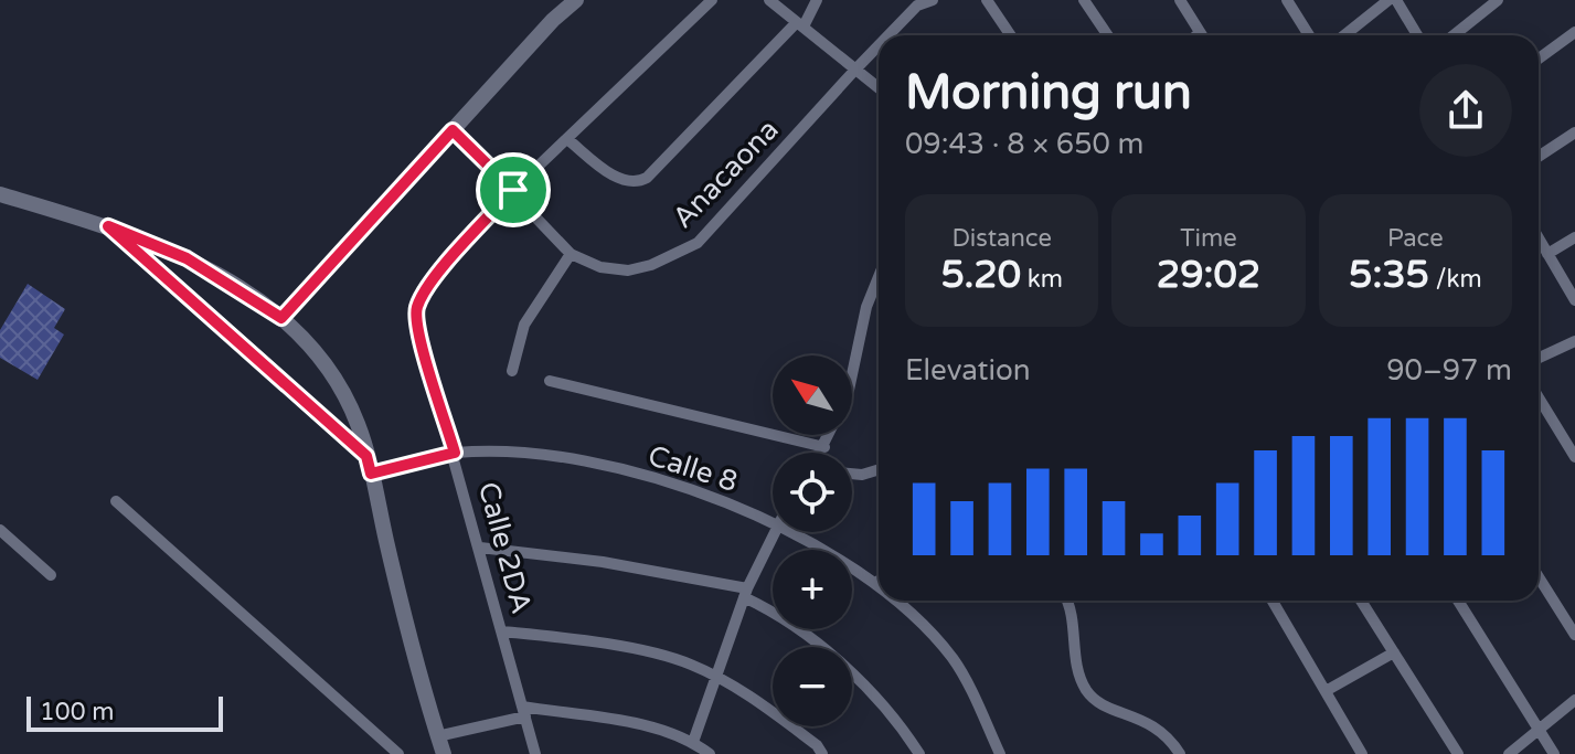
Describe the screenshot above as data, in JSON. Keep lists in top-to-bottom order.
{
  "streets": {
    "street": ["Anacaona", "Calle 8", "Calle 2DA"]
  },
  "crossings": [
    ["Anacaona", "Calle 2DA"],
    ["Calle 8", "Calle 2DA"]
  ],
  "scale_bar": "100 m",
  "north": "top left",
  "page": {
    "heading": ["Morning run", "09:43 · 8 × 650 m"],
    "stats": [
      ["Distance", "5.20 km"],
      ["Time", "29:02"],
      ["Pace", "5:35 /km"]
    ],
    "chart": ["Elevation", "90–97 m"],
    "map_buttons": ["+", "−"],
    "scale": "100 m"
  }
}
